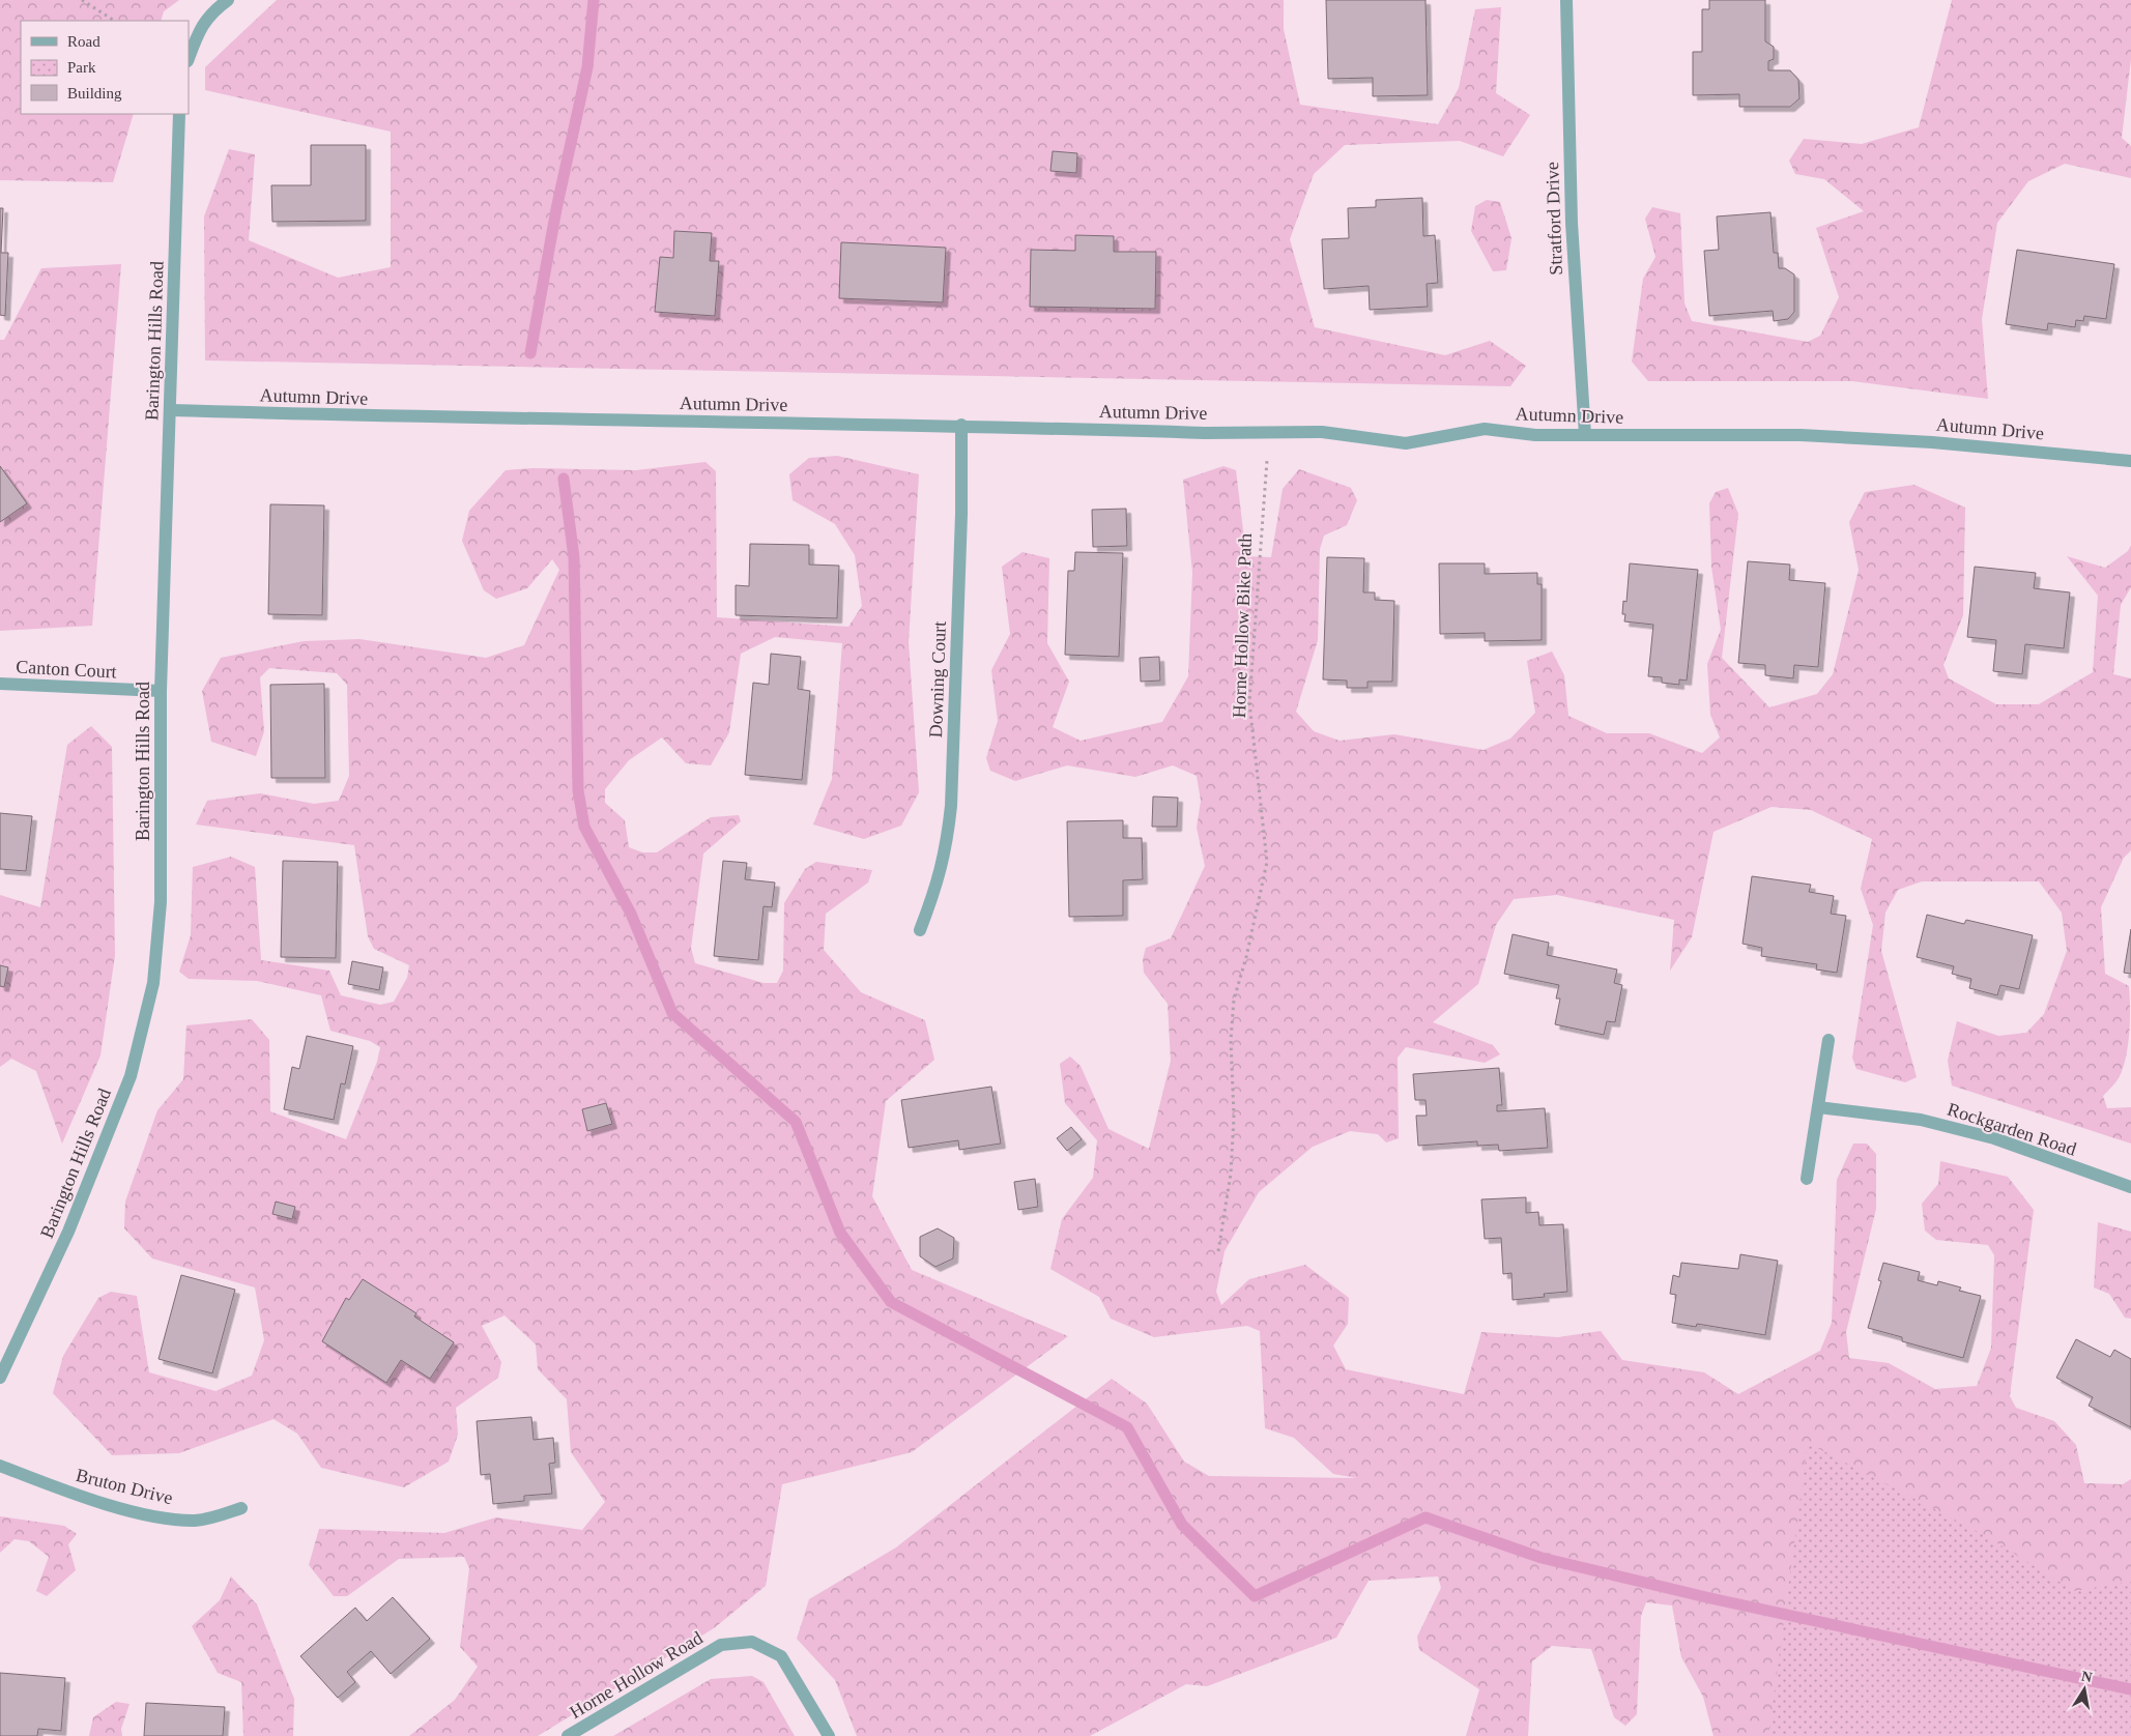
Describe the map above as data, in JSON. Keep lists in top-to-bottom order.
{
  "streets": {
    "street": [
      "Stratford Drive",
      "Barington Hills Road",
      "Autumn Drive",
      "Canton Court",
      "Downing Court",
      "Rockgarden Road",
      "Bruton Drive",
      "Horne Hollow Road"
    ],
    "path": ["Horne Hollow Bike Path"]
  },
  "crossings": [
    ["Stratford Drive", "Autumn Drive"],
    ["Barington Hills Road", "Autumn Drive"],
    ["Barington Hills Road", "Canton Court"],
    ["Autumn Drive", "Horne Hollow Bike Path"],
    ["Autumn Drive", "Downing Court"]
  ],
  "legend": ["Road", "Park", "Building"],
  "north": "top"
}
